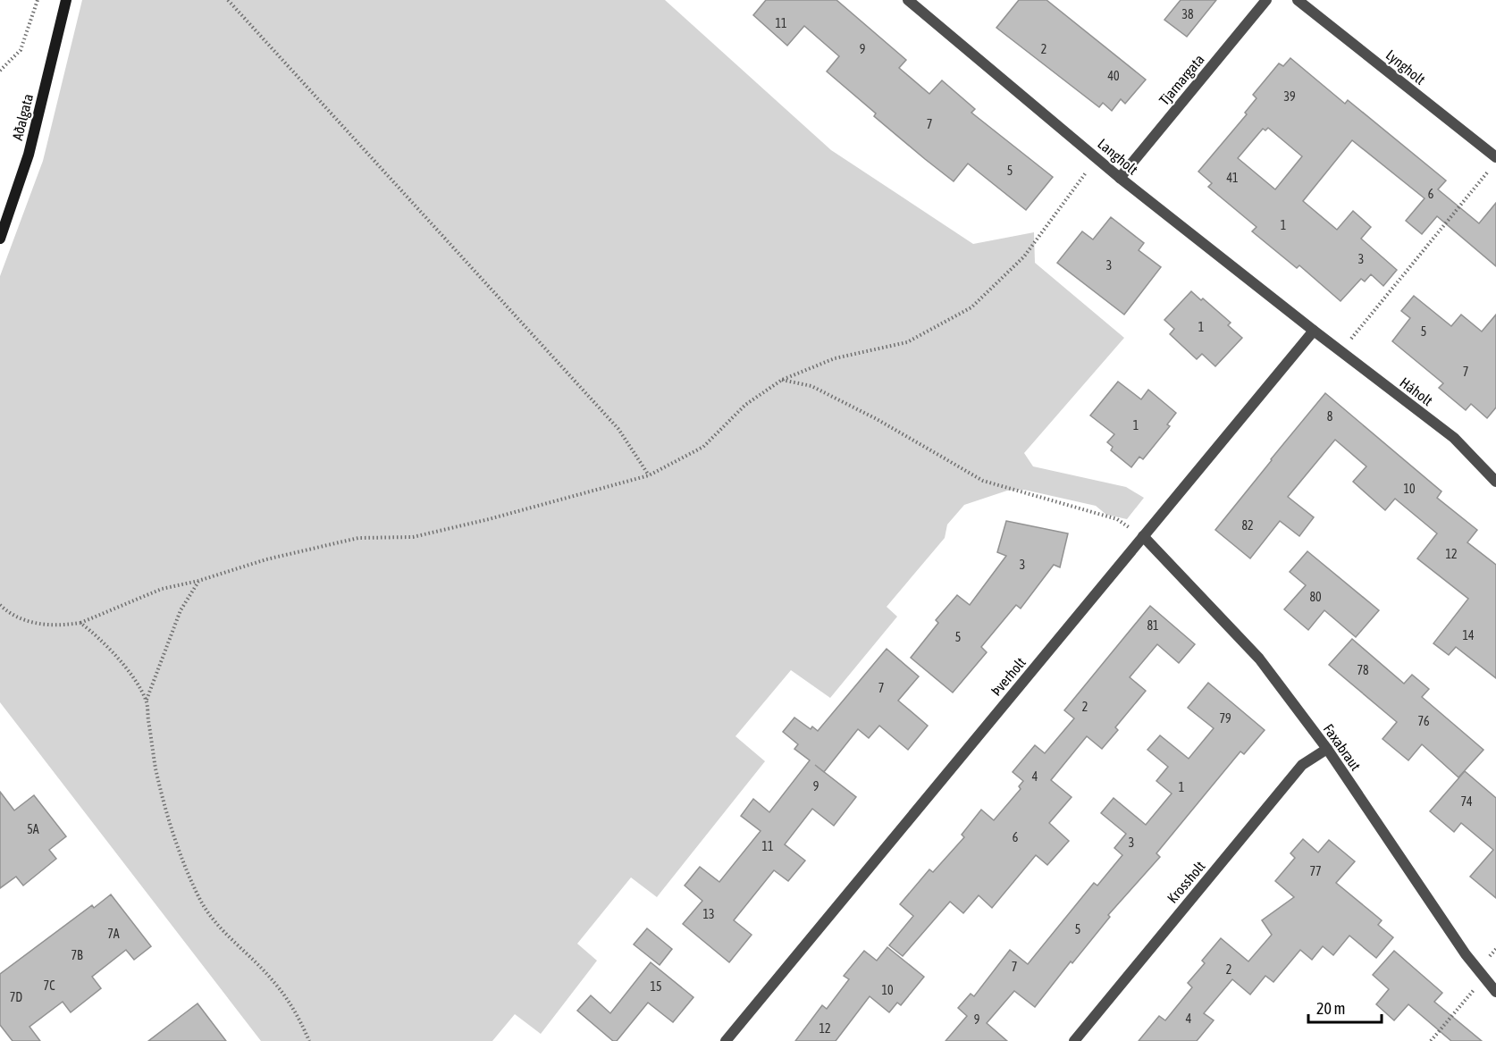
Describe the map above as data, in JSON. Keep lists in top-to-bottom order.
{
  "streets": {
    "street": [
      "Lyngholt",
      "Tjarnargata",
      "Aðalgata",
      "Langholt",
      "Háholt",
      "Þverholt",
      "Faxabraut",
      "Krossholt"
    ]
  },
  "crossings": [
    ["Tjarnargata", "Langholt"],
    ["Langholt", "Háholt"],
    ["Langholt", "Þverholt"],
    ["Háholt", "Þverholt"],
    ["Þverholt", "Faxabraut"],
    ["Faxabraut", "Krossholt"]
  ],
  "house_numbers": [
    "38",
    "11",
    "9",
    "2",
    "40",
    "39",
    "7",
    "5",
    "41",
    "6",
    "1",
    "3",
    "3",
    "1",
    "5",
    "7",
    "8",
    "1",
    "10",
    "82",
    "12",
    "3",
    "80",
    "81",
    "14",
    "5",
    "78",
    "7",
    "2",
    "79",
    "76",
    "4",
    "9",
    "1",
    "74",
    "5A",
    "6",
    "3",
    "11",
    "77",
    "13",
    "5",
    "7A",
    "7B",
    "7",
    "2",
    "7C",
    "15",
    "10",
    "7D",
    "4",
    "9",
    "12"
  ],
  "scale_bar": "20 m"
}
